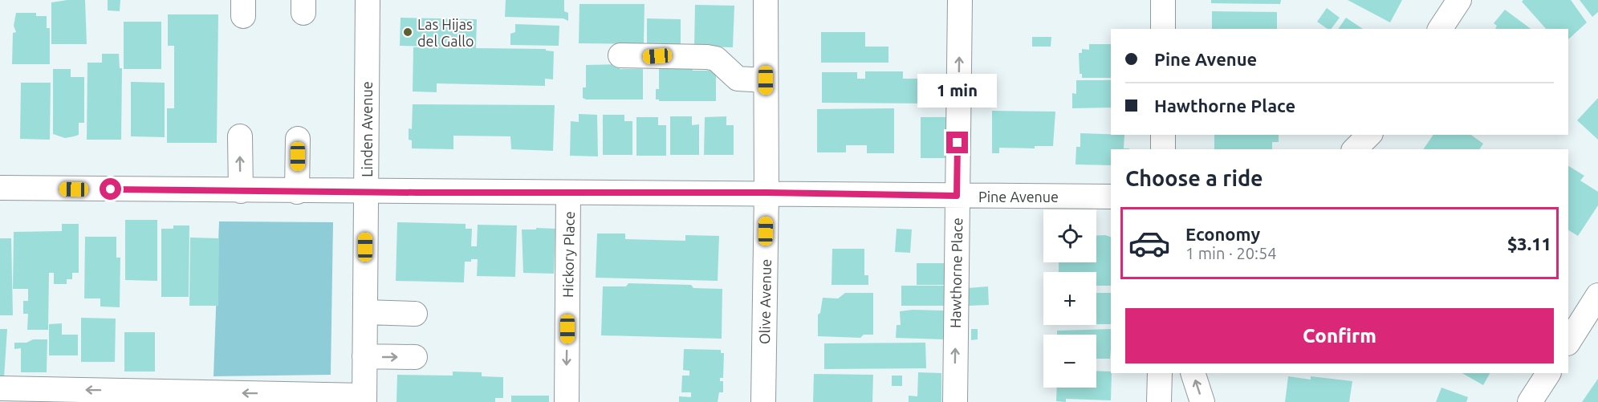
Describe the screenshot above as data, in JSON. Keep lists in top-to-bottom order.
{
  "streets": {
    "street": [
      "Linden Avenue",
      "Pine Avenue",
      "Hickory Place",
      "Hawthorne Place",
      "Olive Avenue"
    ]
  },
  "crossings": [
    ["Linden Avenue", "Pine Avenue"],
    ["Pine Avenue", "Hickory Place"],
    ["Pine Avenue", "Hawthorne Place"],
    ["Pine Avenue", "Olive Avenue"]
  ],
  "one_way": ["Hickory Place", "Hawthorne Place"],
  "places": ["Las Hijas del Gallo"],
  "page": {
    "banner": ["Pine Avenue", "Hawthorne Place"],
    "bubble": "1 min",
    "heading": "Choose a ride",
    "list": [
      {
        "name": "Economy",
        "note": "1 min · 20:54",
        "value": "$3.11"
      }
    ],
    "map_buttons": ["+", "−"],
    "buttons": "Confirm"
  }
}
